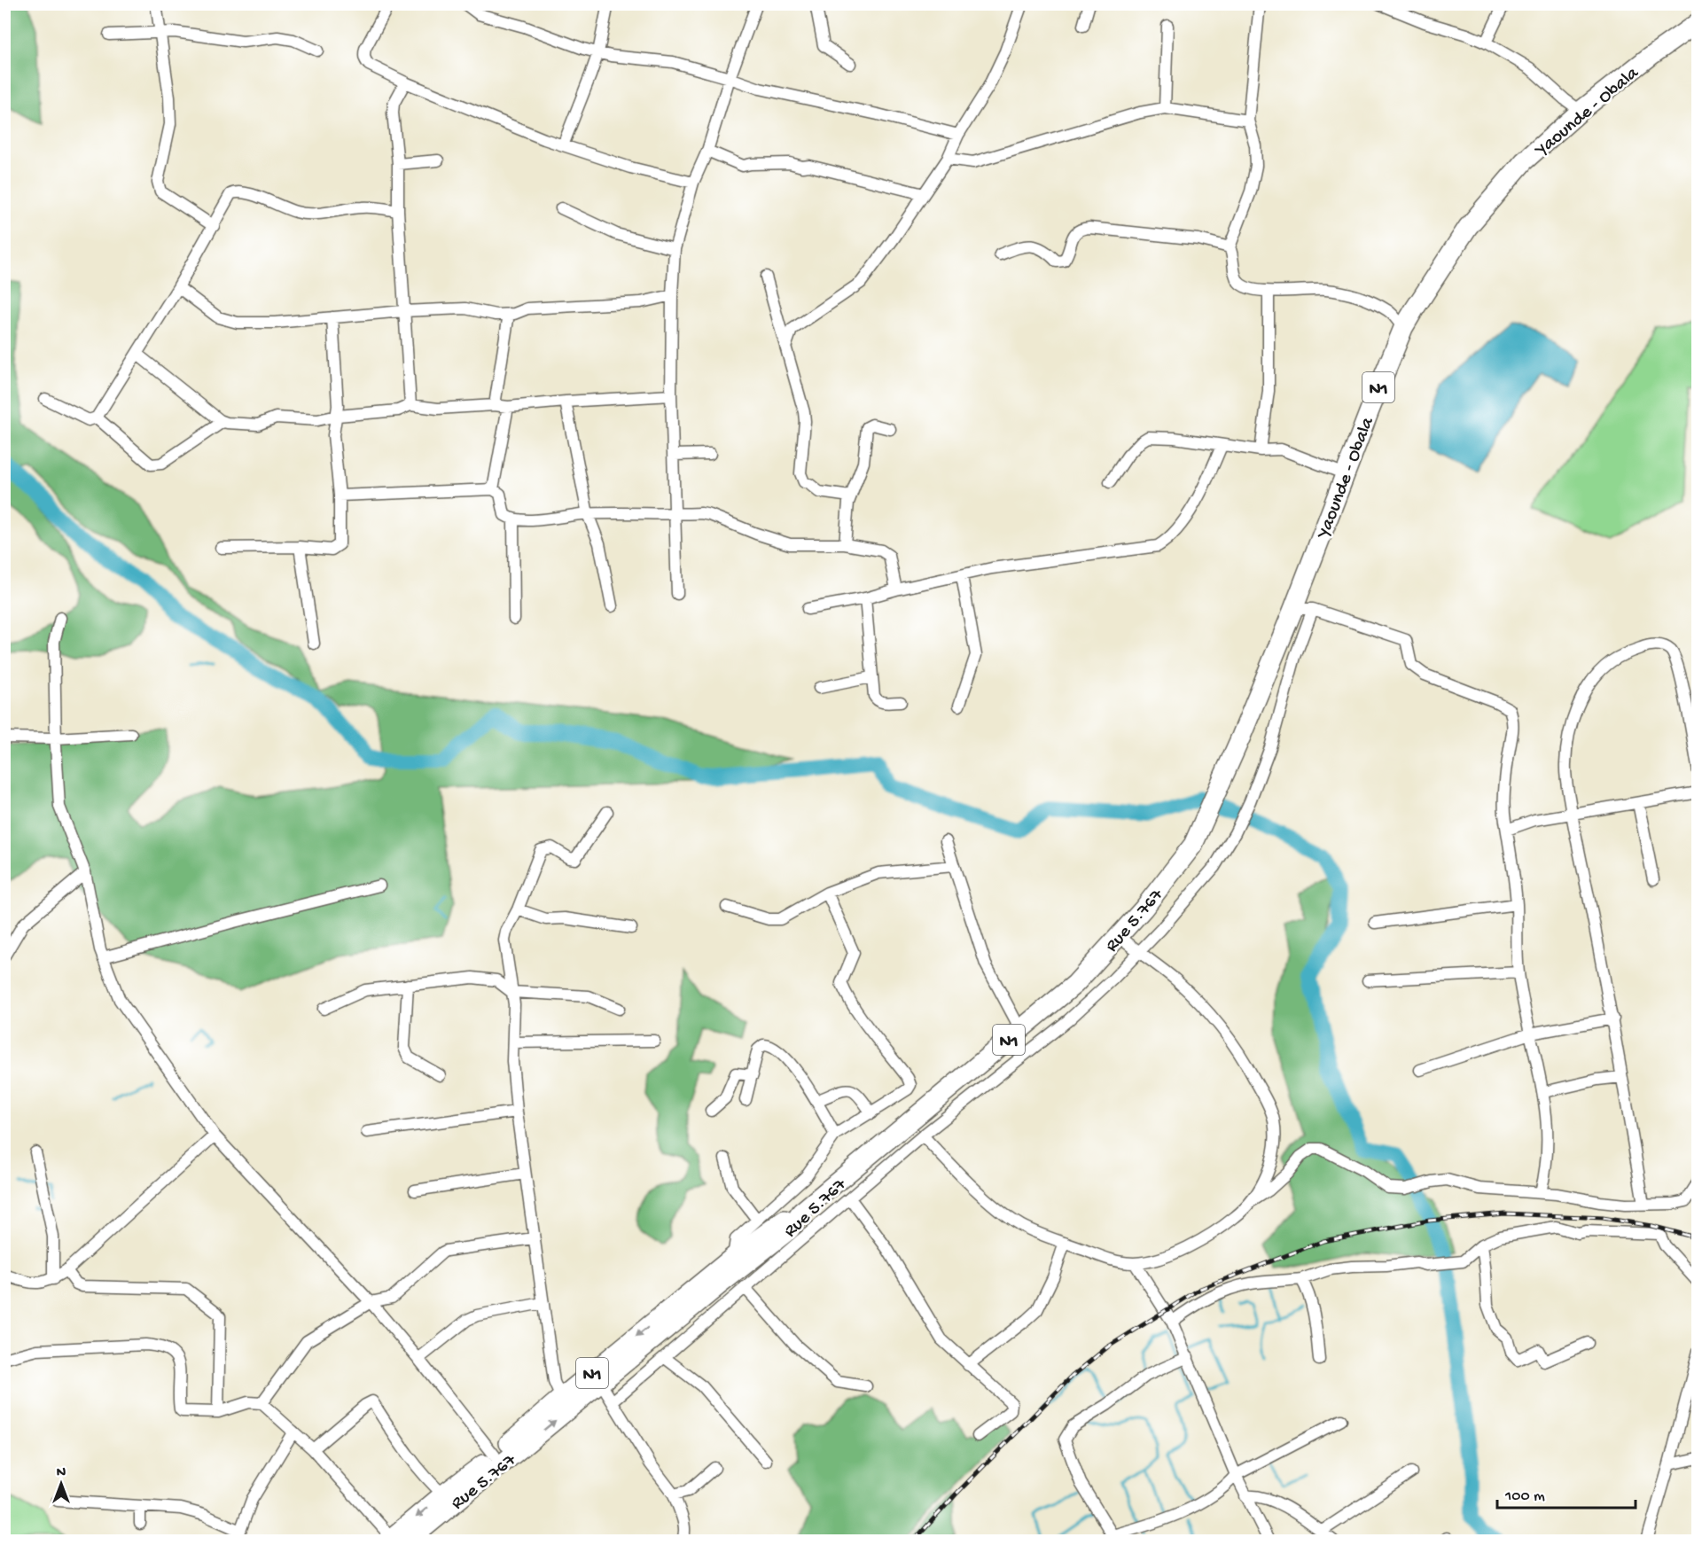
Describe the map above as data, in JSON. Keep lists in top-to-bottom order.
{
  "streets": {
    "highway": ["Yaounde - Obala", "N1", "Rue 5.767"]
  },
  "crossings": [
    ["Yaounde - Obala", "Rue 5.767"],
    ["N1", "Rue 5.767"]
  ],
  "scale_bar": "100 m",
  "north": "top"
}
